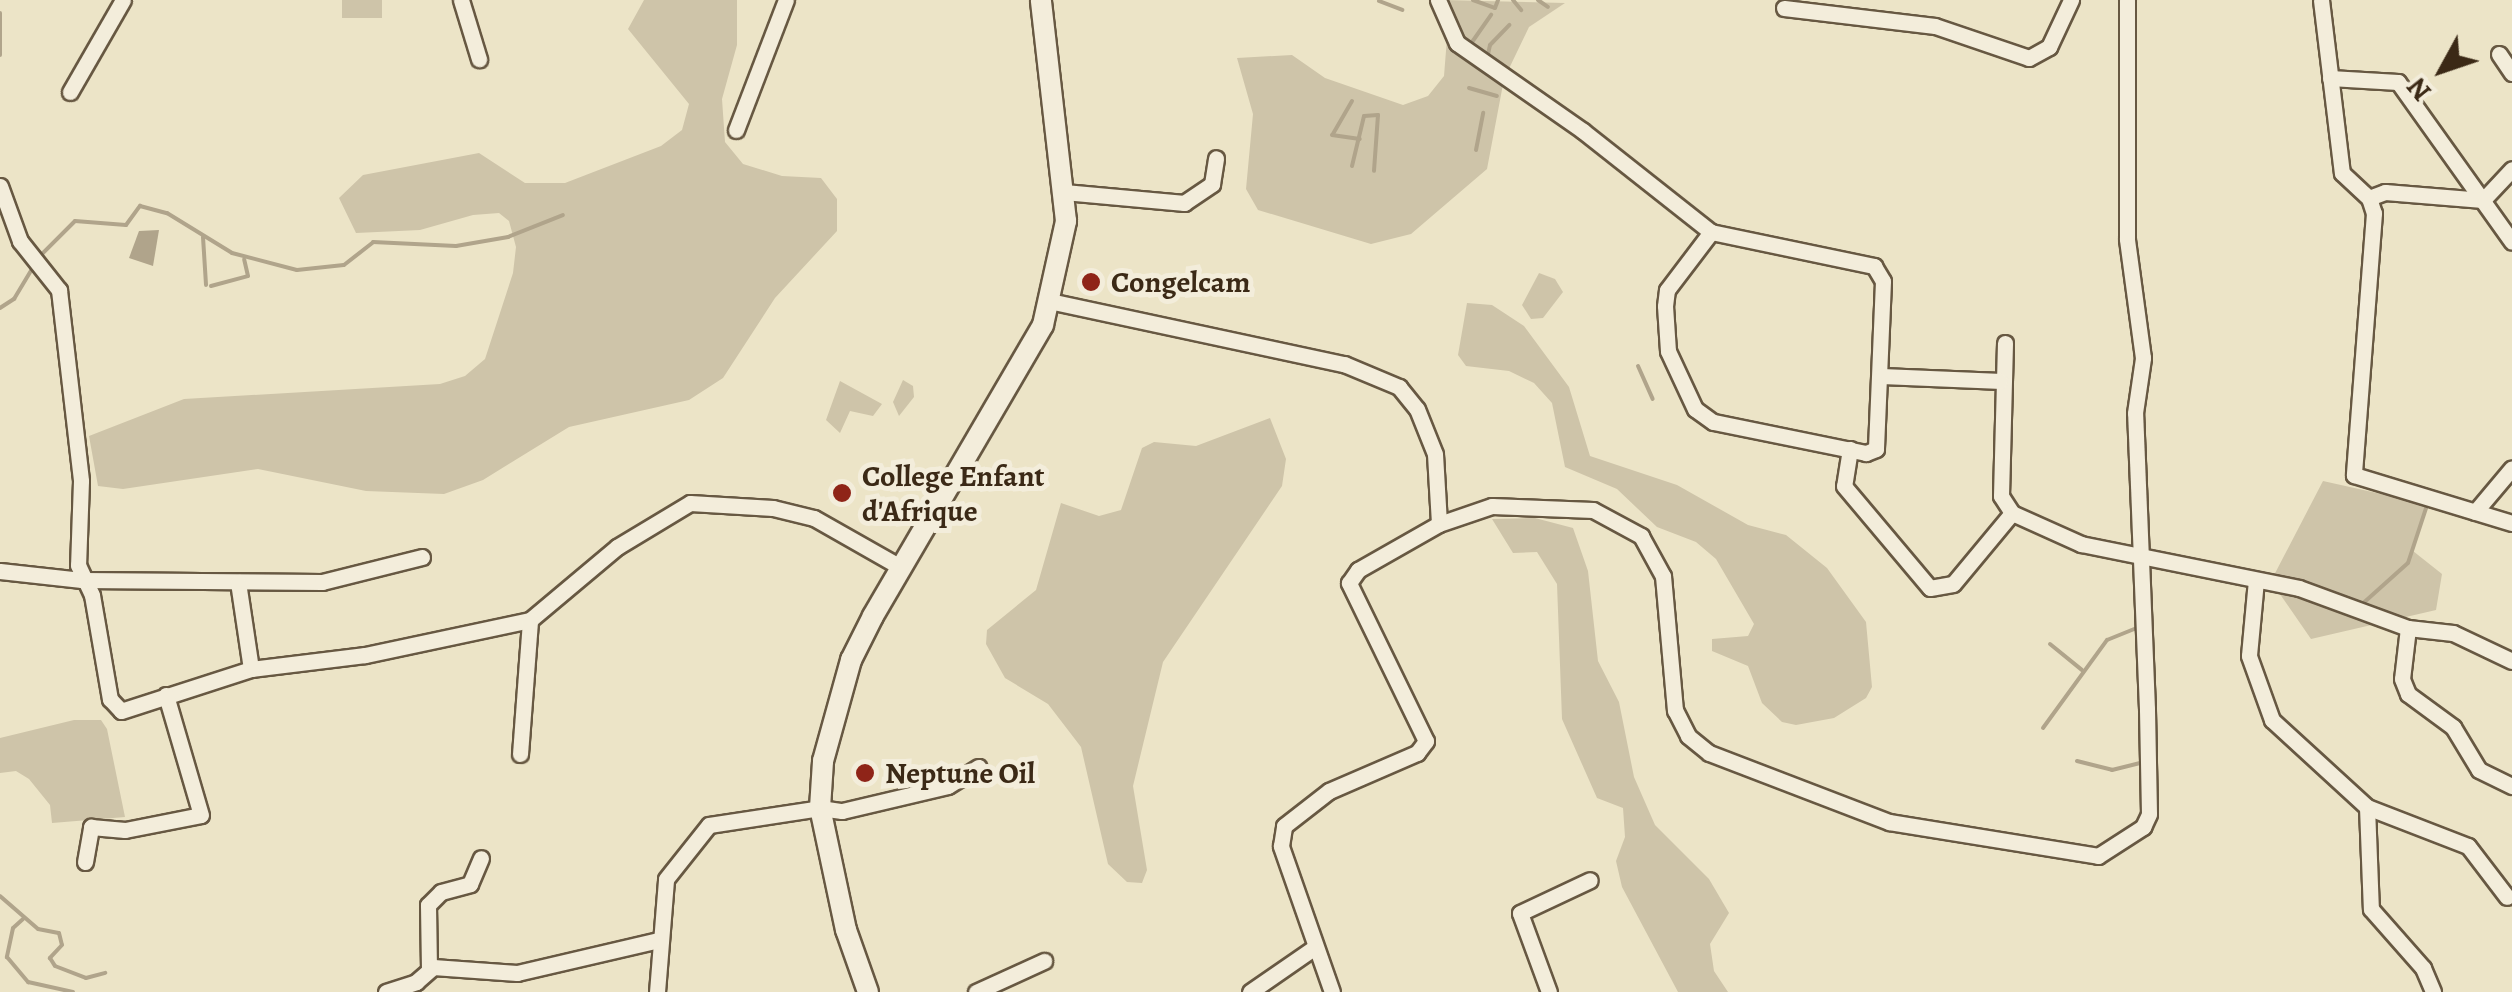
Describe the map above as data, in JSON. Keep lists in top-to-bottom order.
{
  "places": ["Congelcam", "College Enfant d'Afrique", "Neptune Oil"],
  "north": "bottom left"
}
